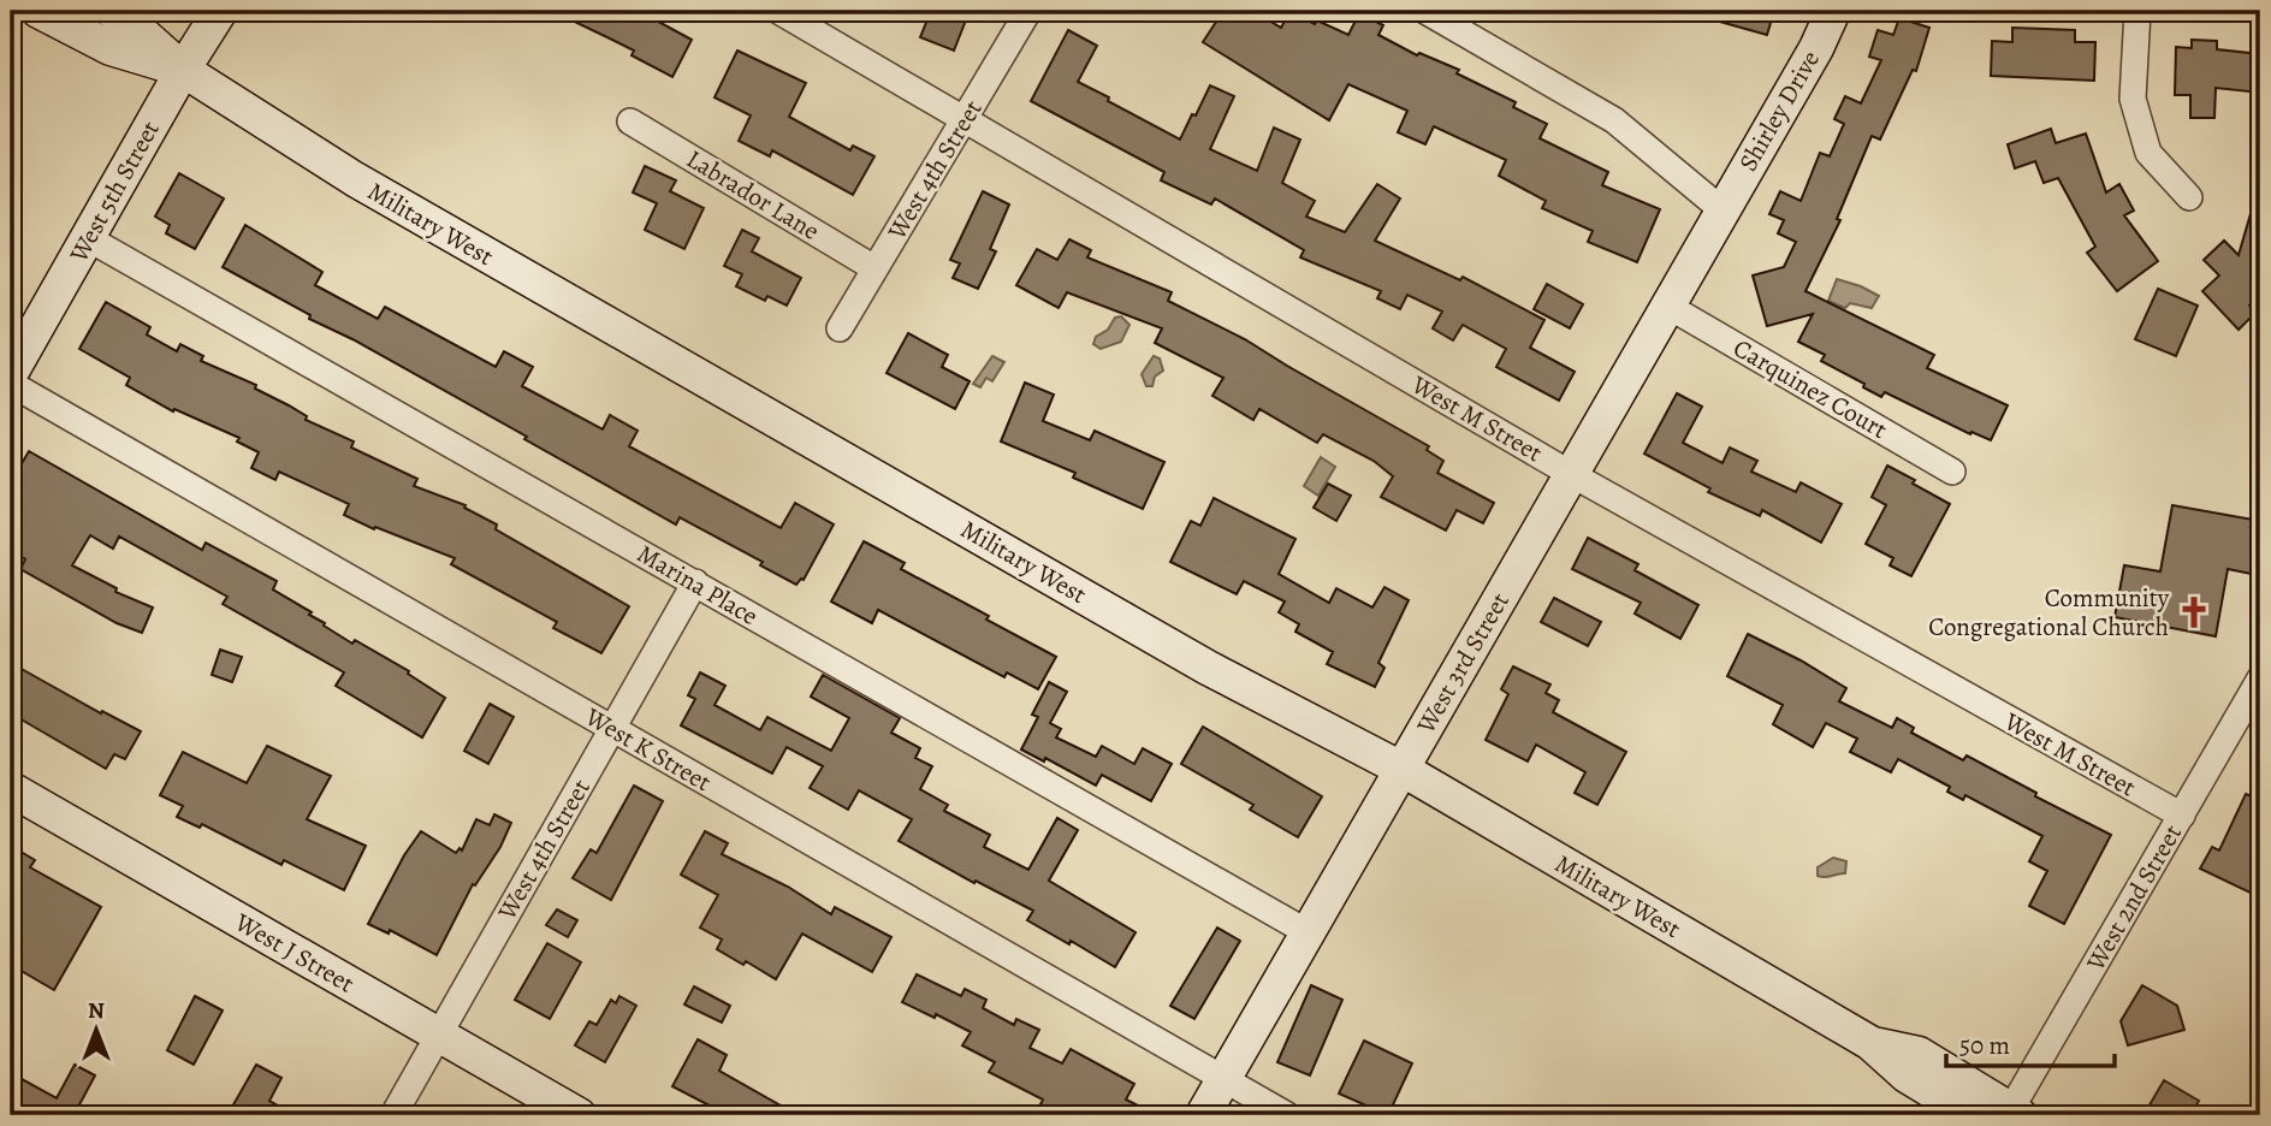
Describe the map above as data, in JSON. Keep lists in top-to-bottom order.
{
  "streets": {
    "main road": [
      "Shirley Drive",
      "West 5th Street",
      "Military West",
      "West 3rd Street",
      "West J Street"
    ],
    "street": [
      "West 4th Street",
      "Labrador Lane",
      "Carquinez Court",
      "West M Street",
      "Marina Place",
      "West K Street",
      "West 2nd Street"
    ]
  },
  "crossings": [
    ["Shirley Drive", "West 3rd Street"],
    ["West 4th Street", "Labrador Lane"],
    ["West 4th Street", "West M Street"],
    ["West 4th Street", "Marina Place"],
    ["West 4th Street", "West K Street"],
    ["West 4th Street", "West J Street"],
    ["West 5th Street", "Military West"],
    ["West 5th Street", "Marina Place"],
    ["Military West", "West 3rd Street"],
    ["Military West", "West 2nd Street"],
    ["Carquinez Court", "West 3rd Street"],
    ["West M Street", "West 3rd Street"],
    ["West M Street", "West 2nd Street"],
    ["Marina Place", "West 3rd Street"],
    ["West 3rd Street", "West K Street"]
  ],
  "places": {
    "church": ["Community Congregational Church"]
  },
  "scale_bar": "50 m",
  "north": "top"
}
